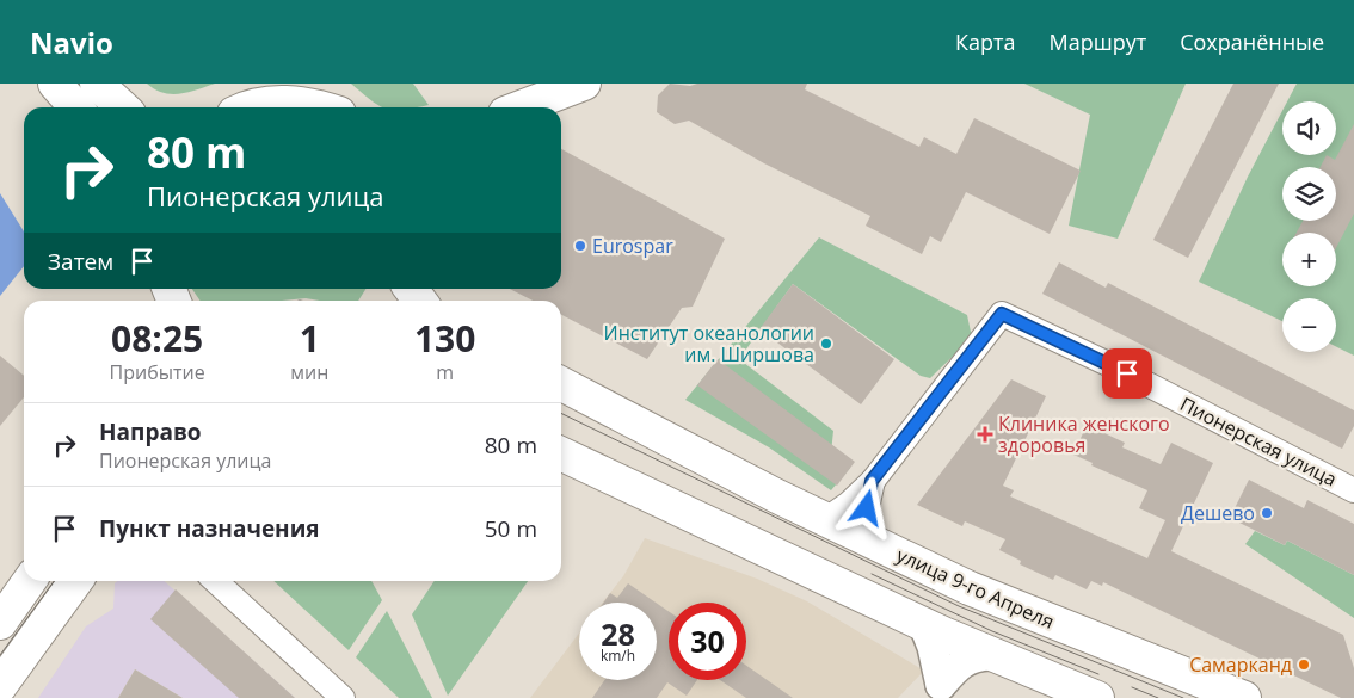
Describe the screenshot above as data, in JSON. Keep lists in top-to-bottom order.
{
  "streets": {
    "main road": ["улица 9-го Апреля"],
    "street": ["Пионерская улица"]
  },
  "places": {
    "other": [
      "Eurospar",
      "Институт океанологии им. Ширшова",
      "Дешево",
      "Самарканд"
    ],
    "health": ["Клиника женского здоровья"]
  },
  "page": {
    "header": "Navio",
    "nav": ["Карта", "Маршрут", "Сохранённые"],
    "map_buttons": ["+", "−"],
    "turn": ["80 m", "Пионерская улица"],
    "then": "Затем",
    "eta": [
      "08:25",
      "Прибытие",
      "1",
      "мин",
      "130",
      "m"
    ],
    "list": [
      {
        "name": "Направо",
        "note": "Пионерская улица",
        "value": "80 m"
      },
      {
        "name": "Пункт назначения",
        "value": "50 m"
      }
    ],
    "speed": "28 km/h",
    "limit": "30"
  }
}
